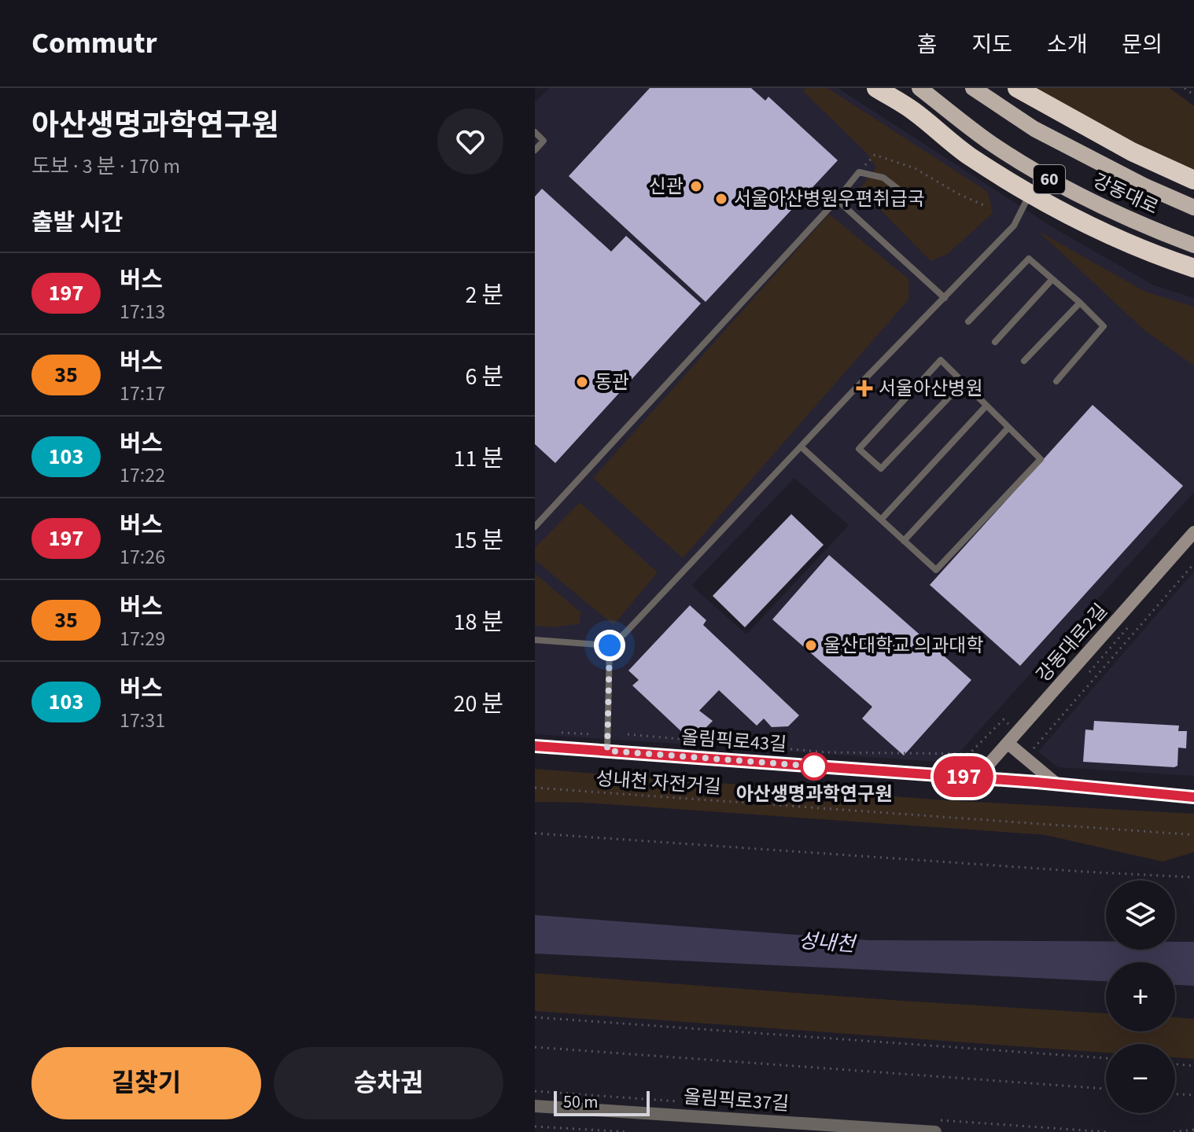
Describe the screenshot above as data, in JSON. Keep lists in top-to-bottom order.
{
  "streets": {
    "main road": ["60", "강동대로"],
    "street": ["강동대로2길", "올림픽로43길", "올림픽로37길"],
    "path": ["성내천 자전거길"]
  },
  "crossings": [
    ["강동대로2길", "올림픽로43길"]
  ],
  "water": ["성내천"],
  "places": {
    "other": [
      "신관",
      "서울아산병원우편취급국",
      "동관",
      "울산대학교 의과대학",
      "아산생명과학연구원"
    ],
    "health": ["서울아산병원"]
  },
  "lines": ["bus line 197"],
  "scale_bar": "50 m",
  "page": {
    "header": "Commutr",
    "nav": [
      "홈",
      "지도",
      "소개",
      "문의"
    ],
    "heading": [
      ["아산생명과학연구원", "도보 · 3 분 · 170 m"],
      "출발 시간"
    ],
    "on_map": "197",
    "list": [
      {
        "mark": "197",
        "name": "버스",
        "note": "17:13",
        "value": "2 분"
      },
      {
        "mark": "35",
        "name": "버스",
        "note": "17:17",
        "value": "6 분"
      },
      {
        "mark": "103",
        "name": "버스",
        "note": "17:22",
        "value": "11 분"
      },
      {
        "mark": "197",
        "name": "버스",
        "note": "17:26",
        "value": "15 분"
      },
      {
        "mark": "35",
        "name": "버스",
        "note": "17:29",
        "value": "18 분"
      },
      {
        "mark": "103",
        "name": "버스",
        "note": "17:31",
        "value": "20 분"
      }
    ],
    "map_buttons": ["+", "−"],
    "buttons": ["길찾기", "승차권"],
    "scale": "50 m"
  }
}
